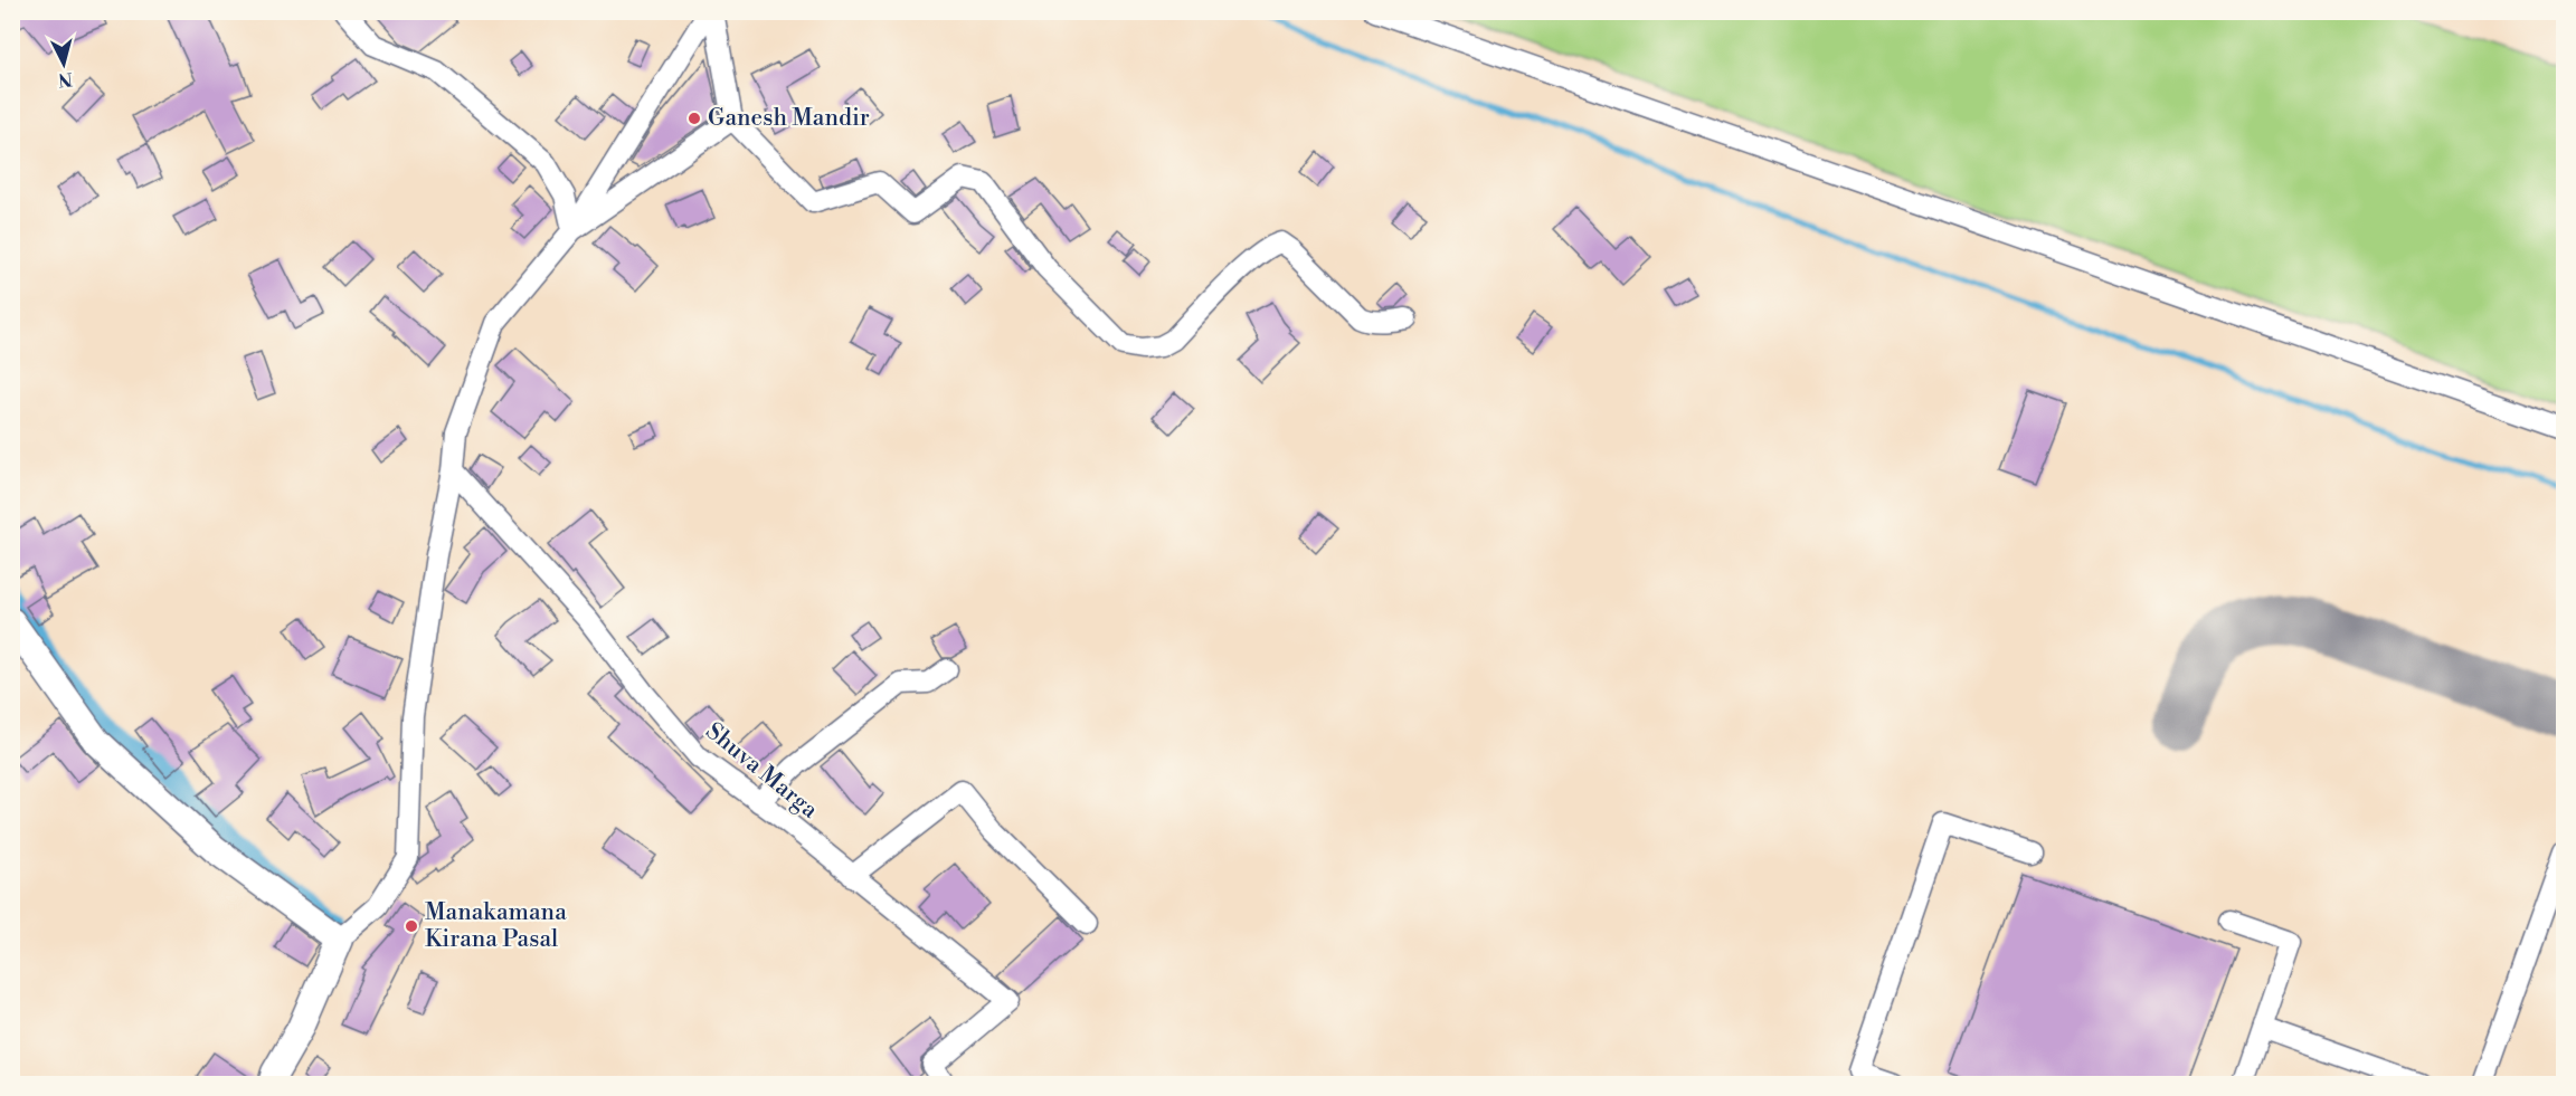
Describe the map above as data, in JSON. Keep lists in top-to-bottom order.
{
  "streets": {
    "street": ["Shuva Marga"]
  },
  "places": ["Ganesh Mandir", "Manakamana Kirana Pasal"],
  "north": "bottom"
}
